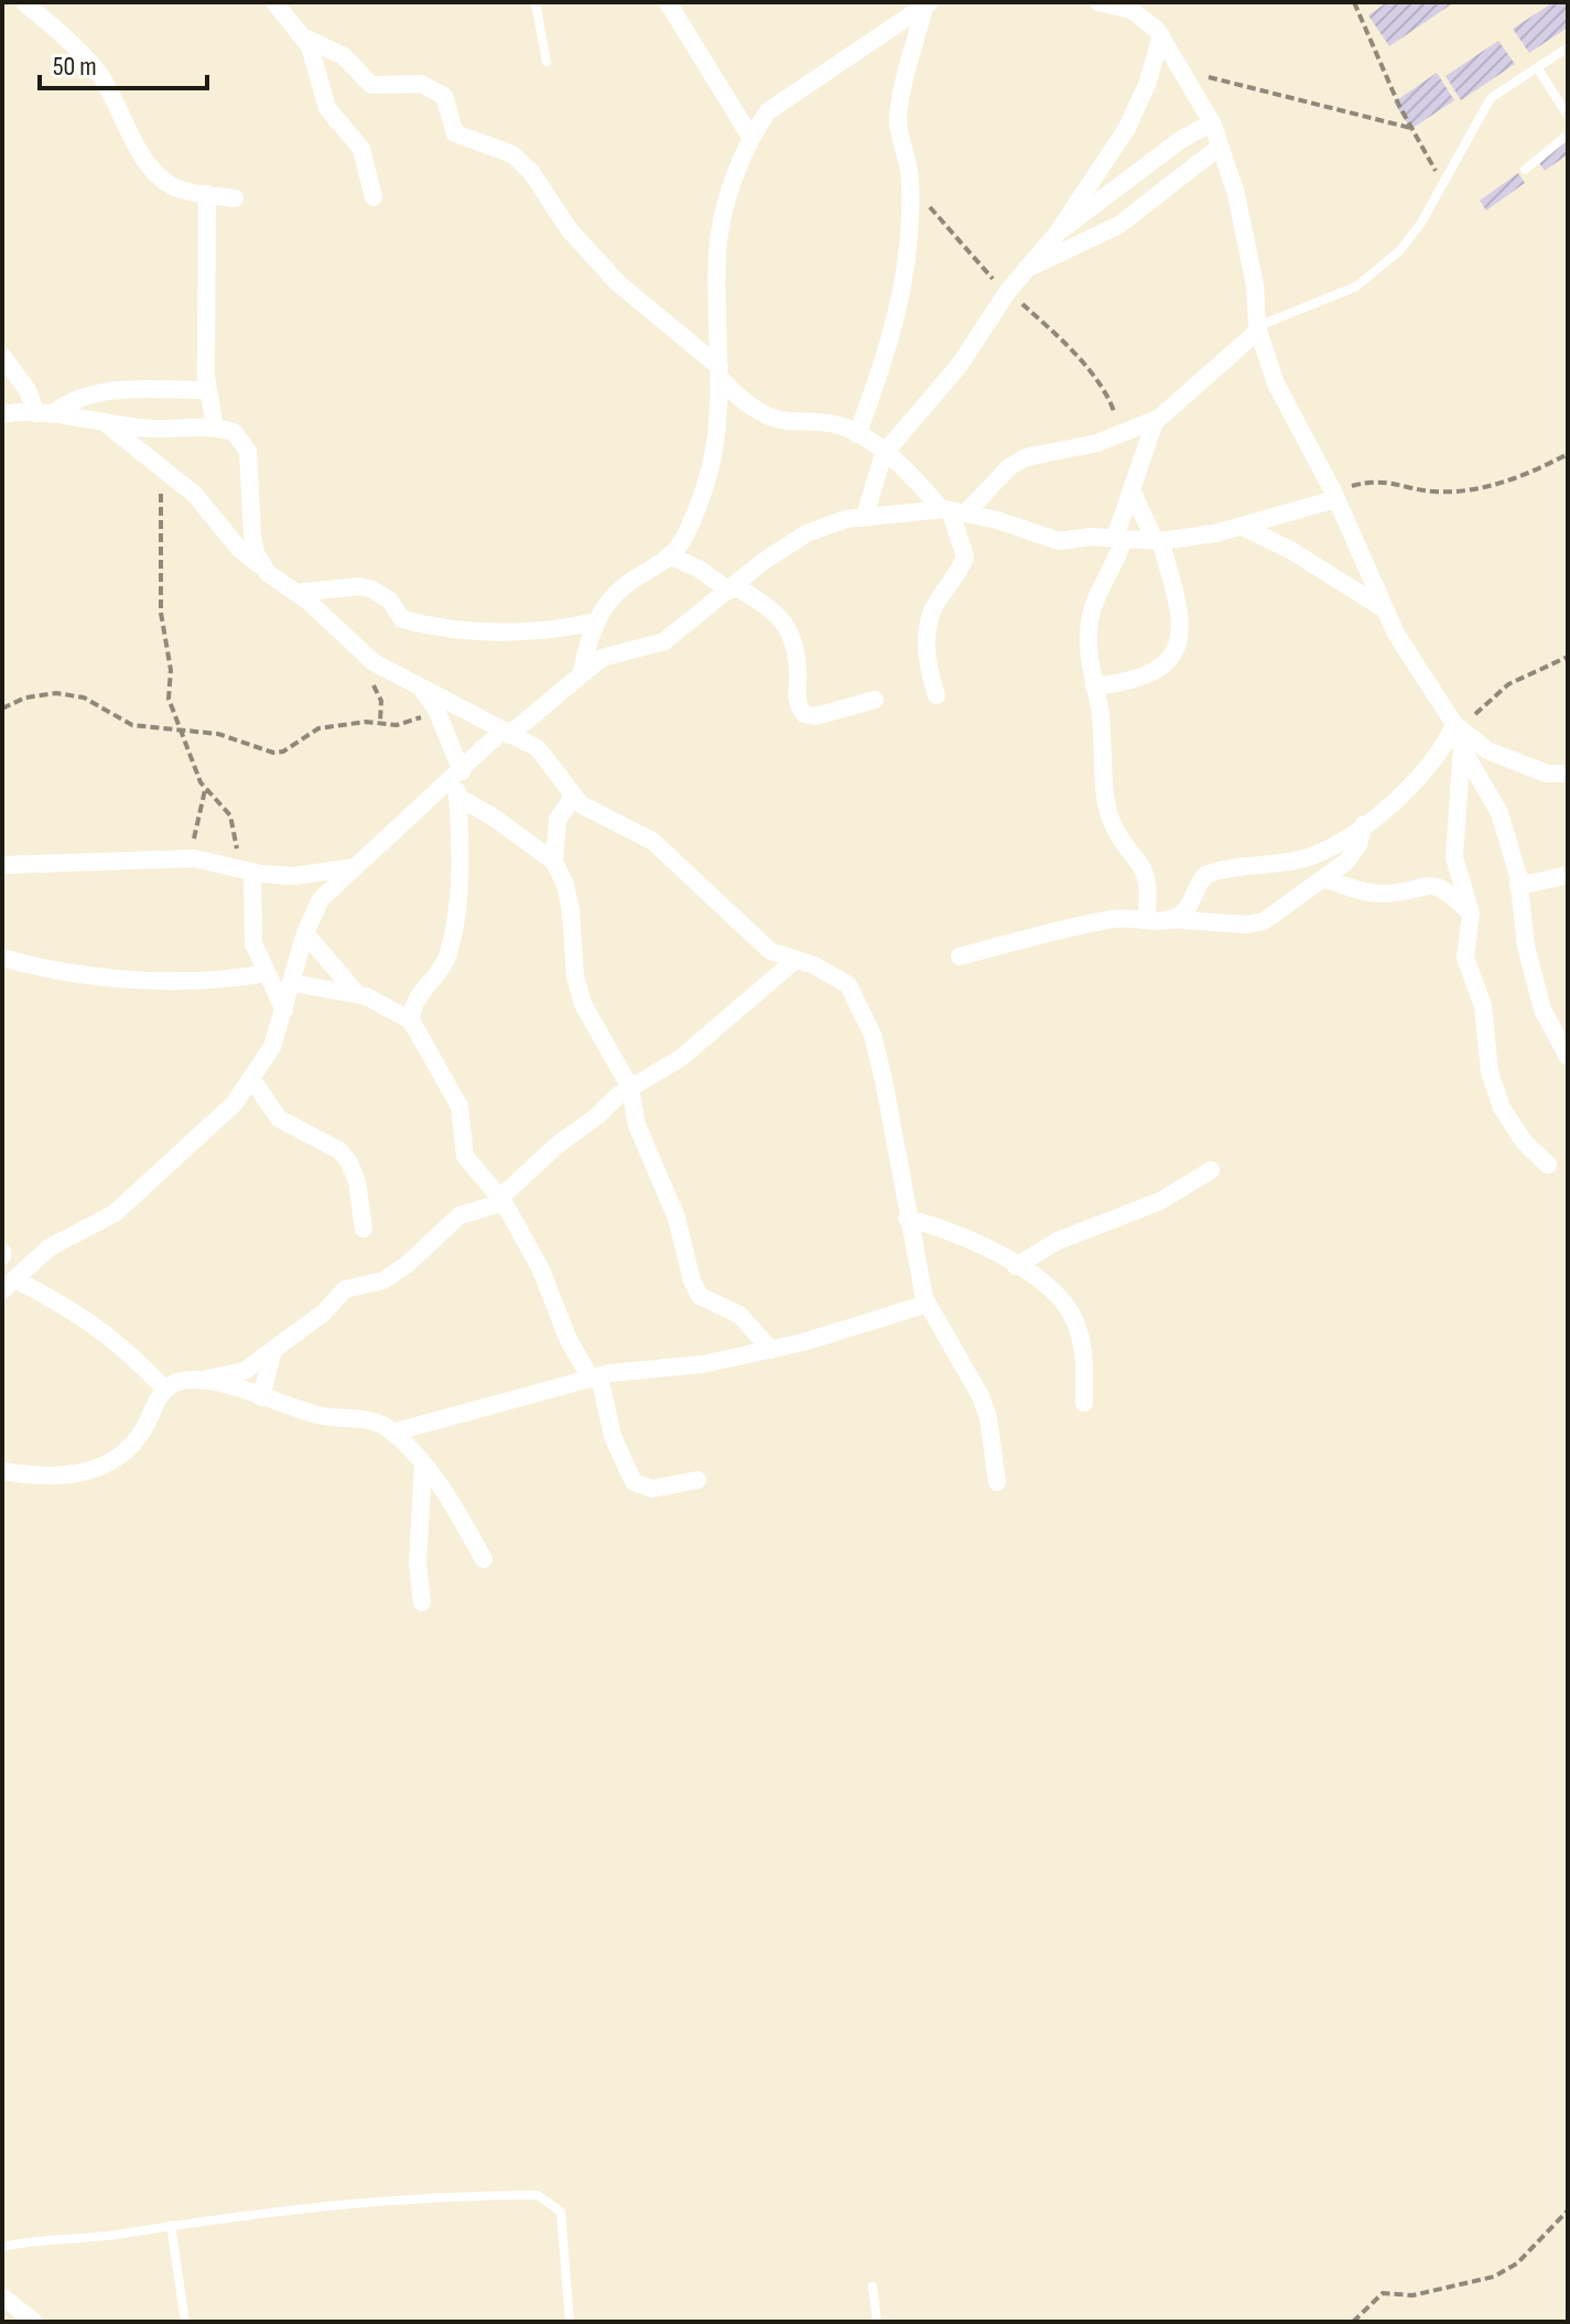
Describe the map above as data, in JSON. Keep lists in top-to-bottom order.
{
  "scale_bar": "50 m"
}
